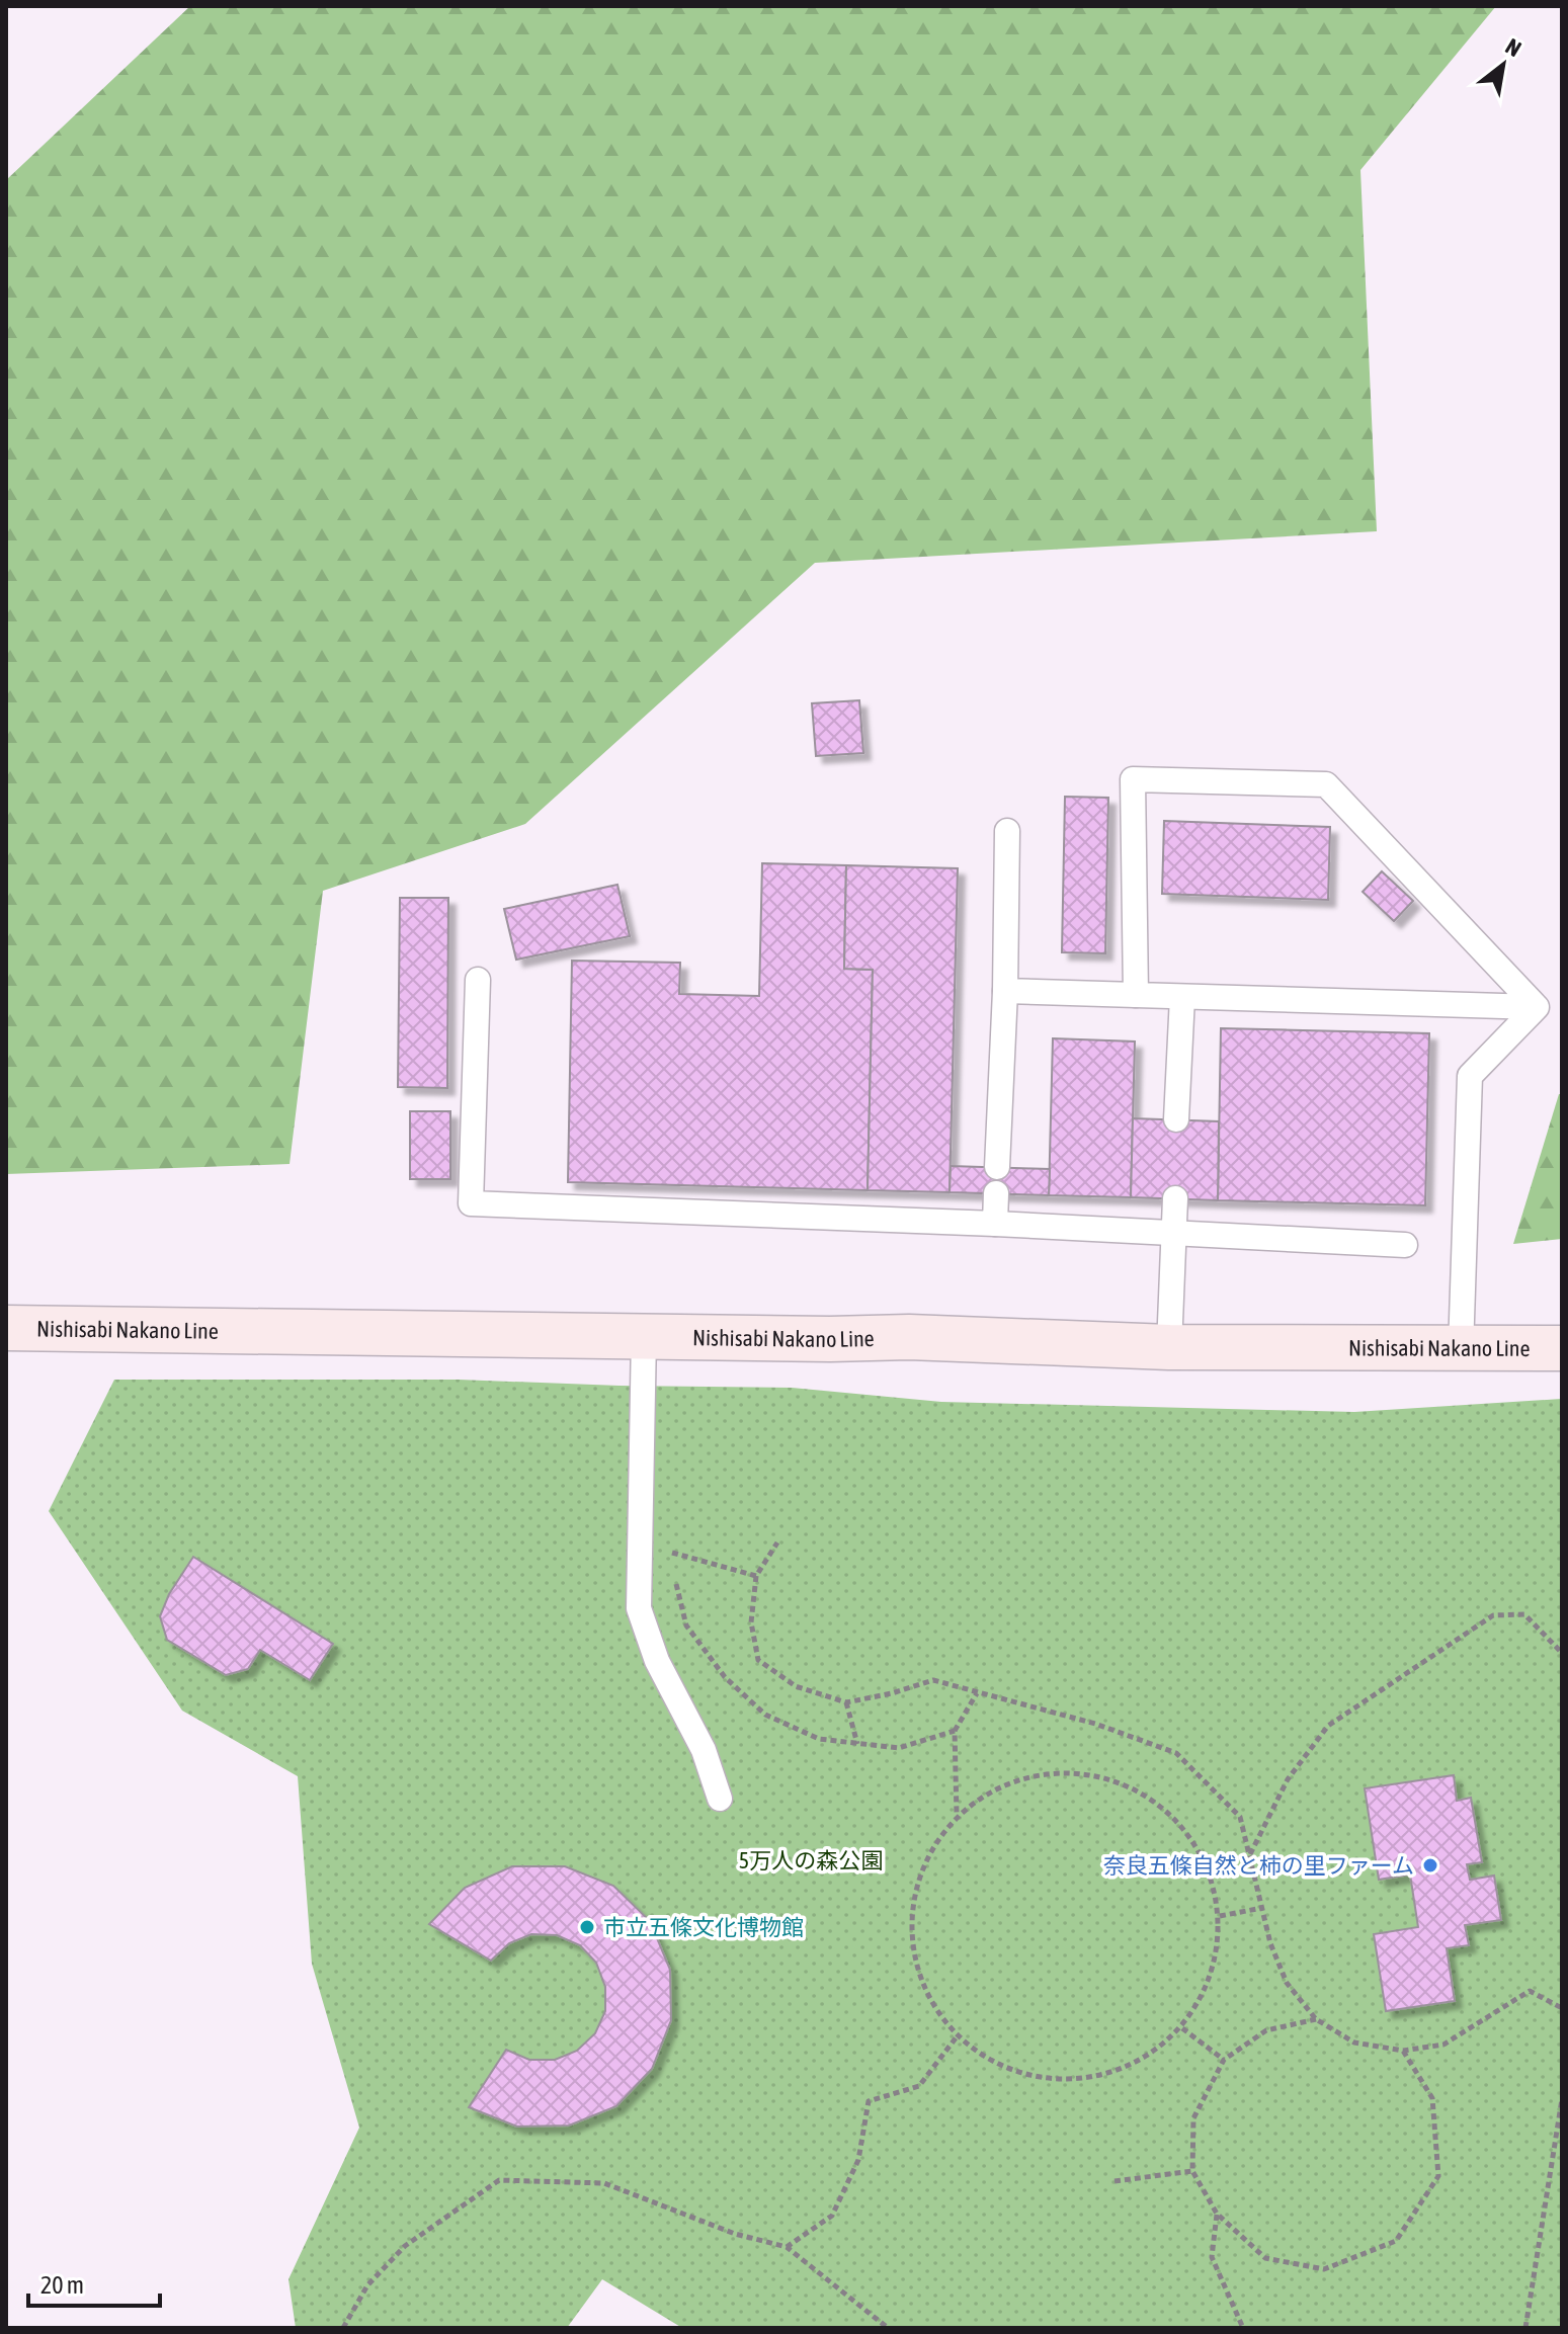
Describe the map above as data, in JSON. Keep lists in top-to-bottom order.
{
  "streets": {
    "main road": ["Nishisabi Nakano Line"]
  },
  "parks": ["5万人の森公園"],
  "places": ["奈良五條自然と柿の里ファーム", "市立五條文化博物館"],
  "scale_bar": "20 m",
  "north": "top right"
}
